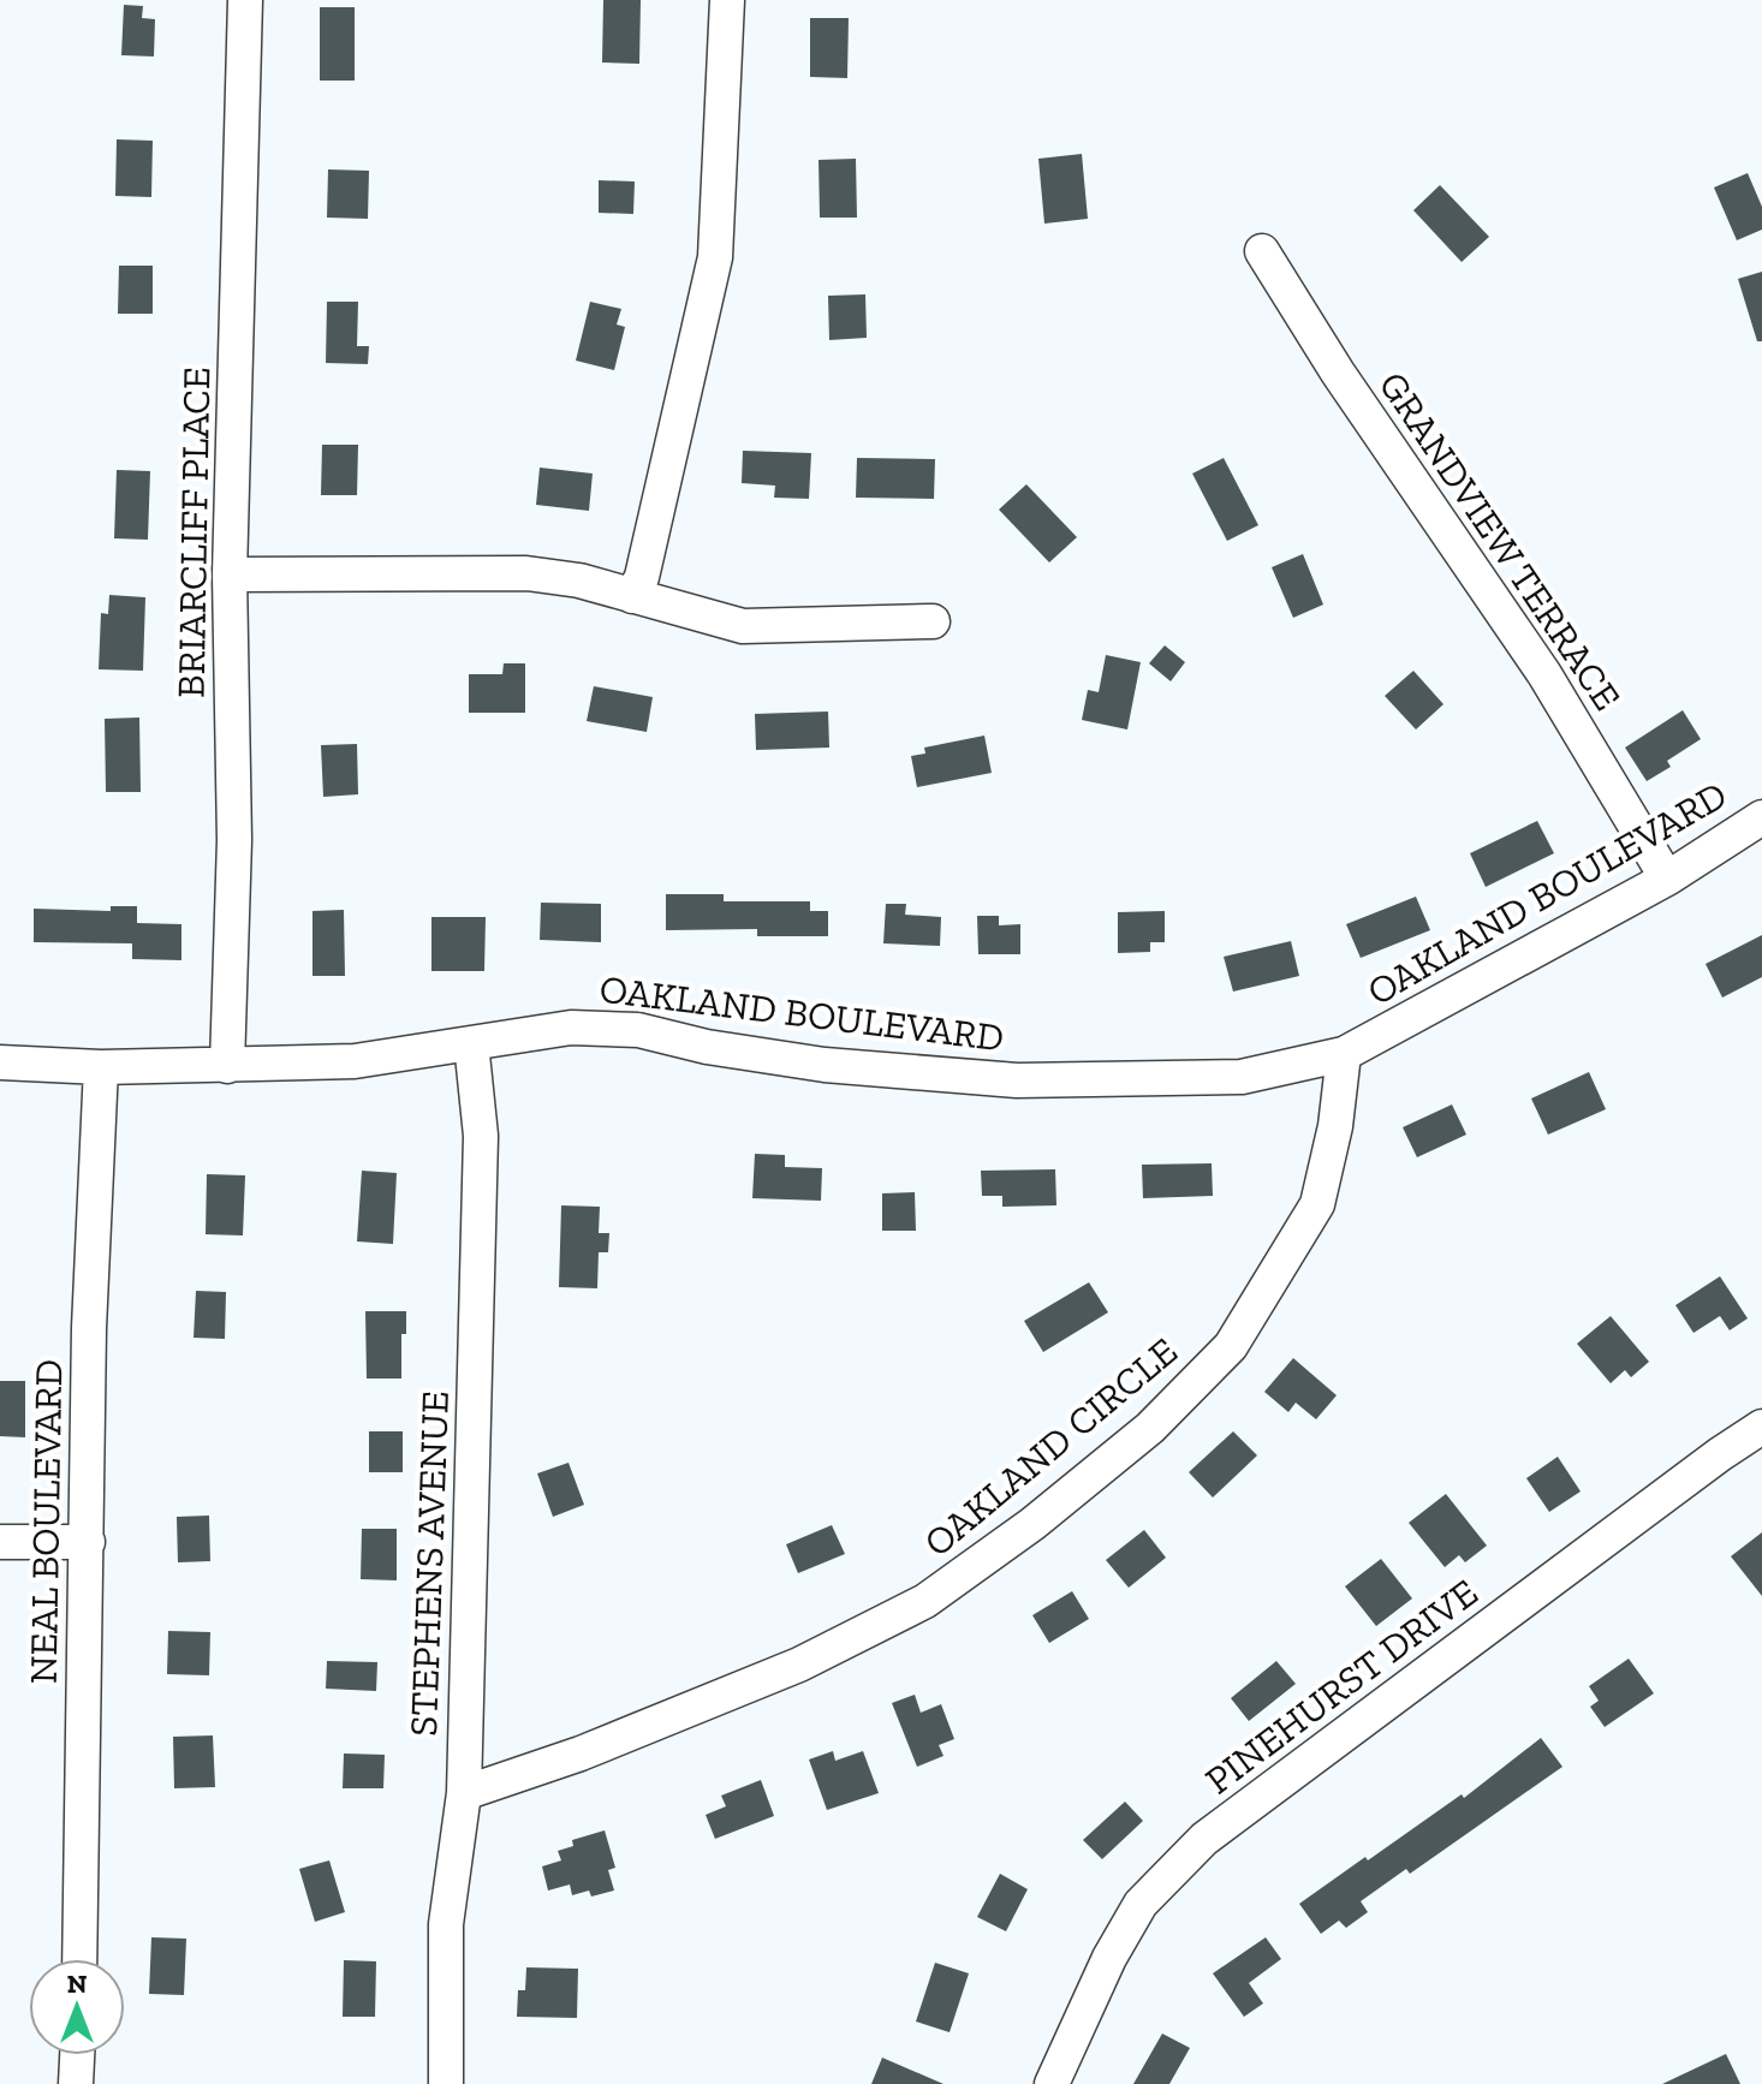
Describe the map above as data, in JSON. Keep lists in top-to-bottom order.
{
  "streets": {
    "street": [
      "BRIARCLIFF PLACE",
      "GRANDVIEW TERRACE",
      "OAKLAND BOULEVARD",
      "OAKLAND CIRCLE",
      "NEAL BOULEVARD",
      "STEPHENS AVENUE",
      "PINEHURST DRIVE"
    ]
  },
  "crossings": [
    ["BRIARCLIFF PLACE", "OAKLAND BOULEVARD"],
    ["GRANDVIEW TERRACE", "OAKLAND BOULEVARD"],
    ["OAKLAND BOULEVARD", "OAKLAND CIRCLE"],
    ["OAKLAND BOULEVARD", "NEAL BOULEVARD"],
    ["OAKLAND BOULEVARD", "STEPHENS AVENUE"],
    ["OAKLAND CIRCLE", "STEPHENS AVENUE"]
  ],
  "north": "top"
}
